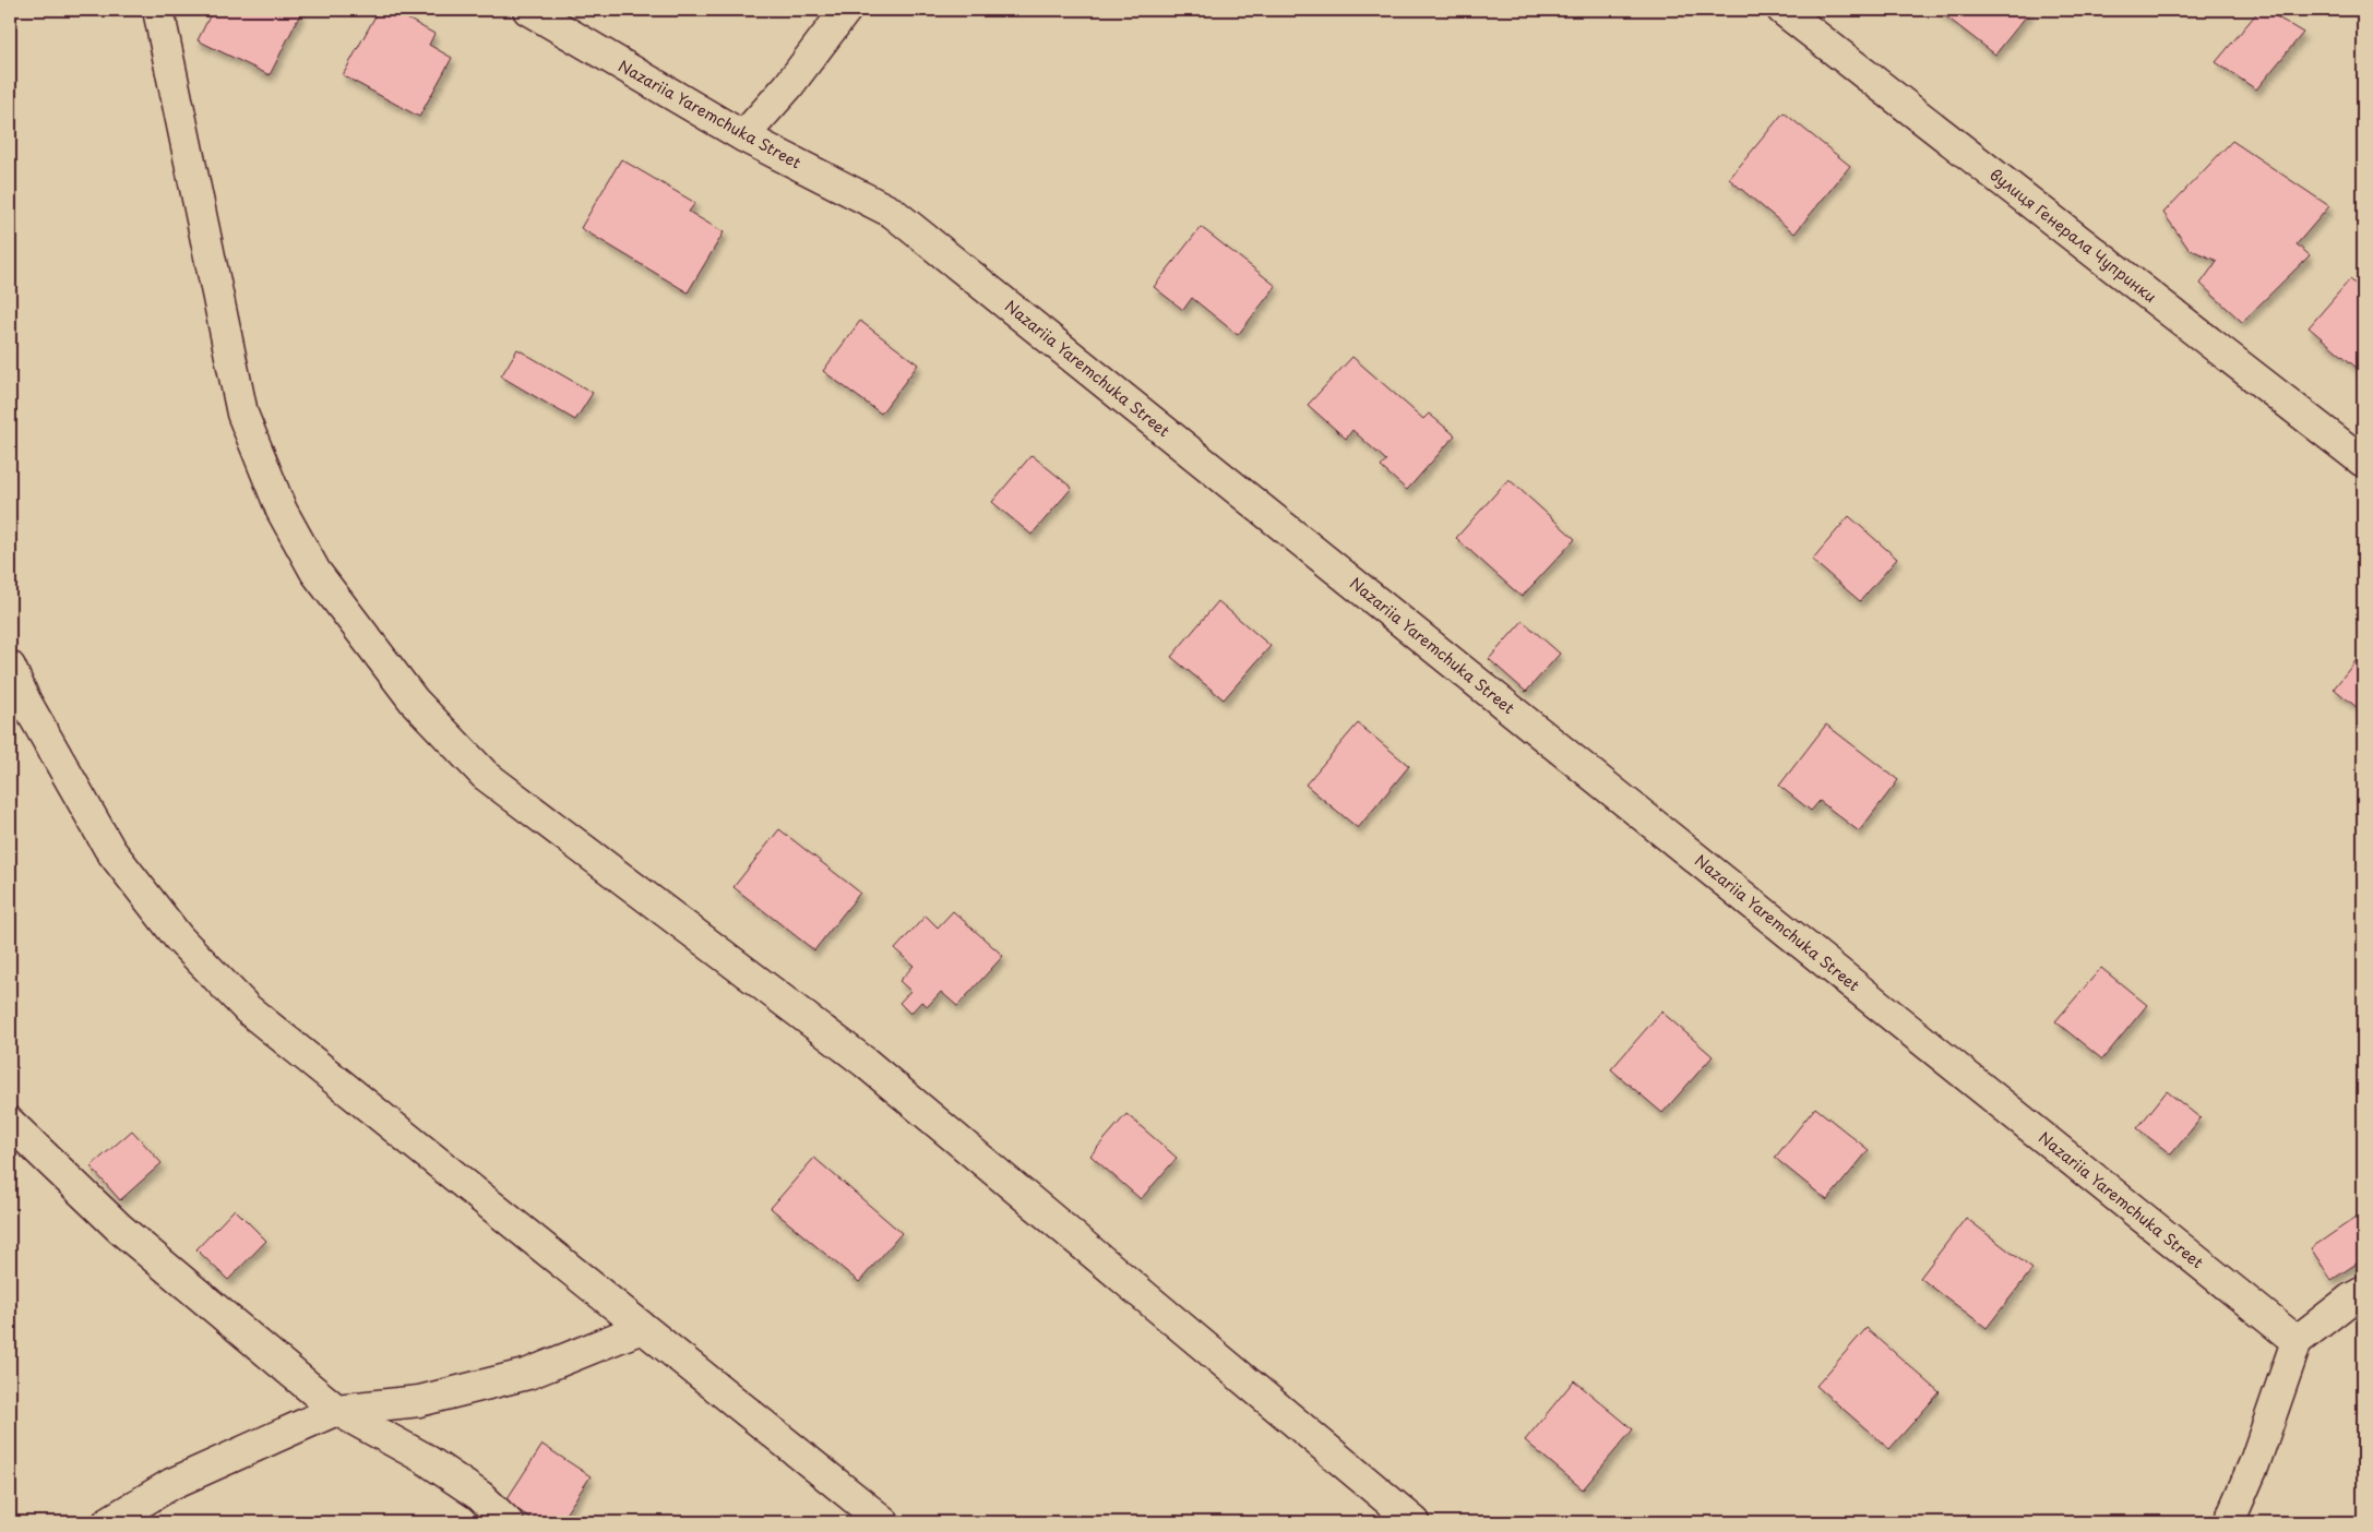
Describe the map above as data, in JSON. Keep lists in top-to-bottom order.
{
  "streets": {
    "street": ["Nazariia Yaremchuka Street", "вулиця Генерала Чупринки"]
  }
}
